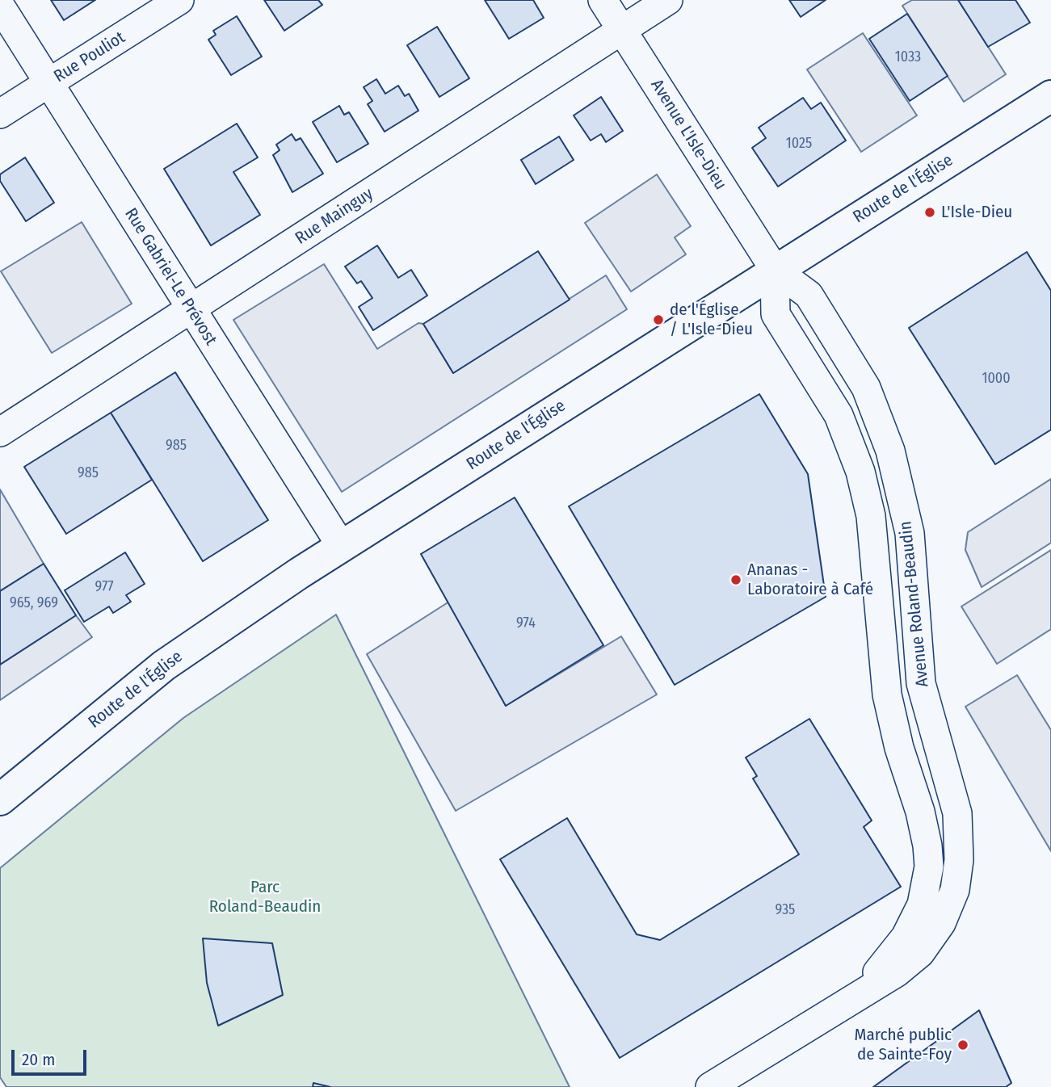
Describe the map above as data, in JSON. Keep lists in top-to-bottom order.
{
  "streets": {
    "main road": ["Route de l'Église"],
    "street": [
      "Rue Pouliot",
      "Avenue L'Isle-Dieu",
      "Rue Mainguy",
      "Rue Gabriel-Le Prévost",
      "Avenue Roland-Beaudin"
    ]
  },
  "crossings": [
    ["Rue Pouliot", "Rue Gabriel-Le Prévost"],
    ["Avenue L'Isle-Dieu", "Route de l'Église"],
    ["Avenue L'Isle-Dieu", "Rue Mainguy"],
    ["Avenue L'Isle-Dieu", "Avenue Roland-Beaudin"],
    ["Route de l'Église", "Rue Gabriel-Le Prévost"],
    ["Route de l'Église", "Avenue Roland-Beaudin"],
    ["Rue Mainguy", "Rue Gabriel-Le Prévost"]
  ],
  "parks": ["Parc Roland-Beaudin"],
  "places": [
    "L'Isle-Dieu",
    "de l'Église / L'Isle-Dieu",
    "Ananas - Laboratoire à Café",
    "Marché public de Sainte-Foy"
  ],
  "house_numbers": [
    "1033",
    "1025",
    "1000",
    "985",
    "985",
    "977",
    "965, 969",
    "974",
    "935"
  ],
  "scale_bar": "20 m"
}
